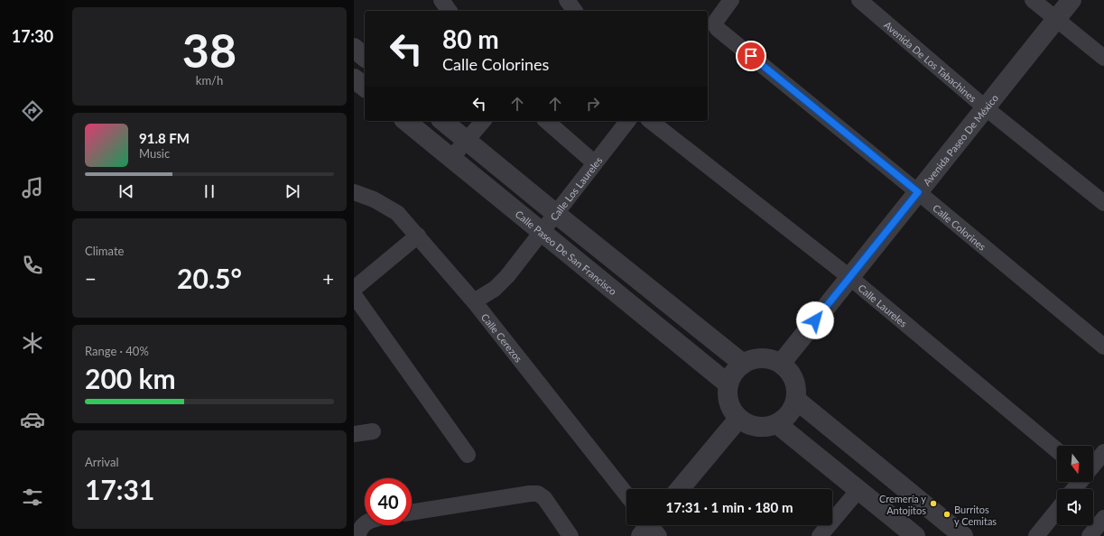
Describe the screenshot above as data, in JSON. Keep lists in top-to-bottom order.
{
  "streets": {
    "street": [
      "Avenida De Los Tabachines",
      "Avenida Paseo De México",
      "Calle Los Laureles",
      "Calle Colorines",
      "Calle Paseo De San Francisco",
      "Calle Laureles",
      "Calle Cerezos"
    ]
  },
  "crossings": [
    ["Avenida De Los Tabachines", "Avenida Paseo De México"],
    ["Avenida Paseo De México", "Calle Colorines"],
    ["Avenida Paseo De México", "Calle Paseo De San Francisco"],
    ["Avenida Paseo De México", "Calle Laureles"],
    ["Calle Los Laureles", "Calle Paseo De San Francisco"],
    ["Calle Los Laureles", "Calle Cerezos"]
  ],
  "places": ["Cremería y Antojitos", "Burritos y Cemitas"],
  "north": "bottom",
  "page": {
    "tabs": "17:30",
    "tile": [
      ["38", "km/h"],
      "Climate",
      ["Range · 40%", "200 km"],
      ["Arrival", "17:31"]
    ],
    "turn": ["80 m", "Calle Colorines"],
    "song": ["91.8 FM", "Music"],
    "heat": ["−", "20.5°", "+"],
    "limit": "40",
    "trip": "17:31 · 1 min · 180 m"
  }
}
